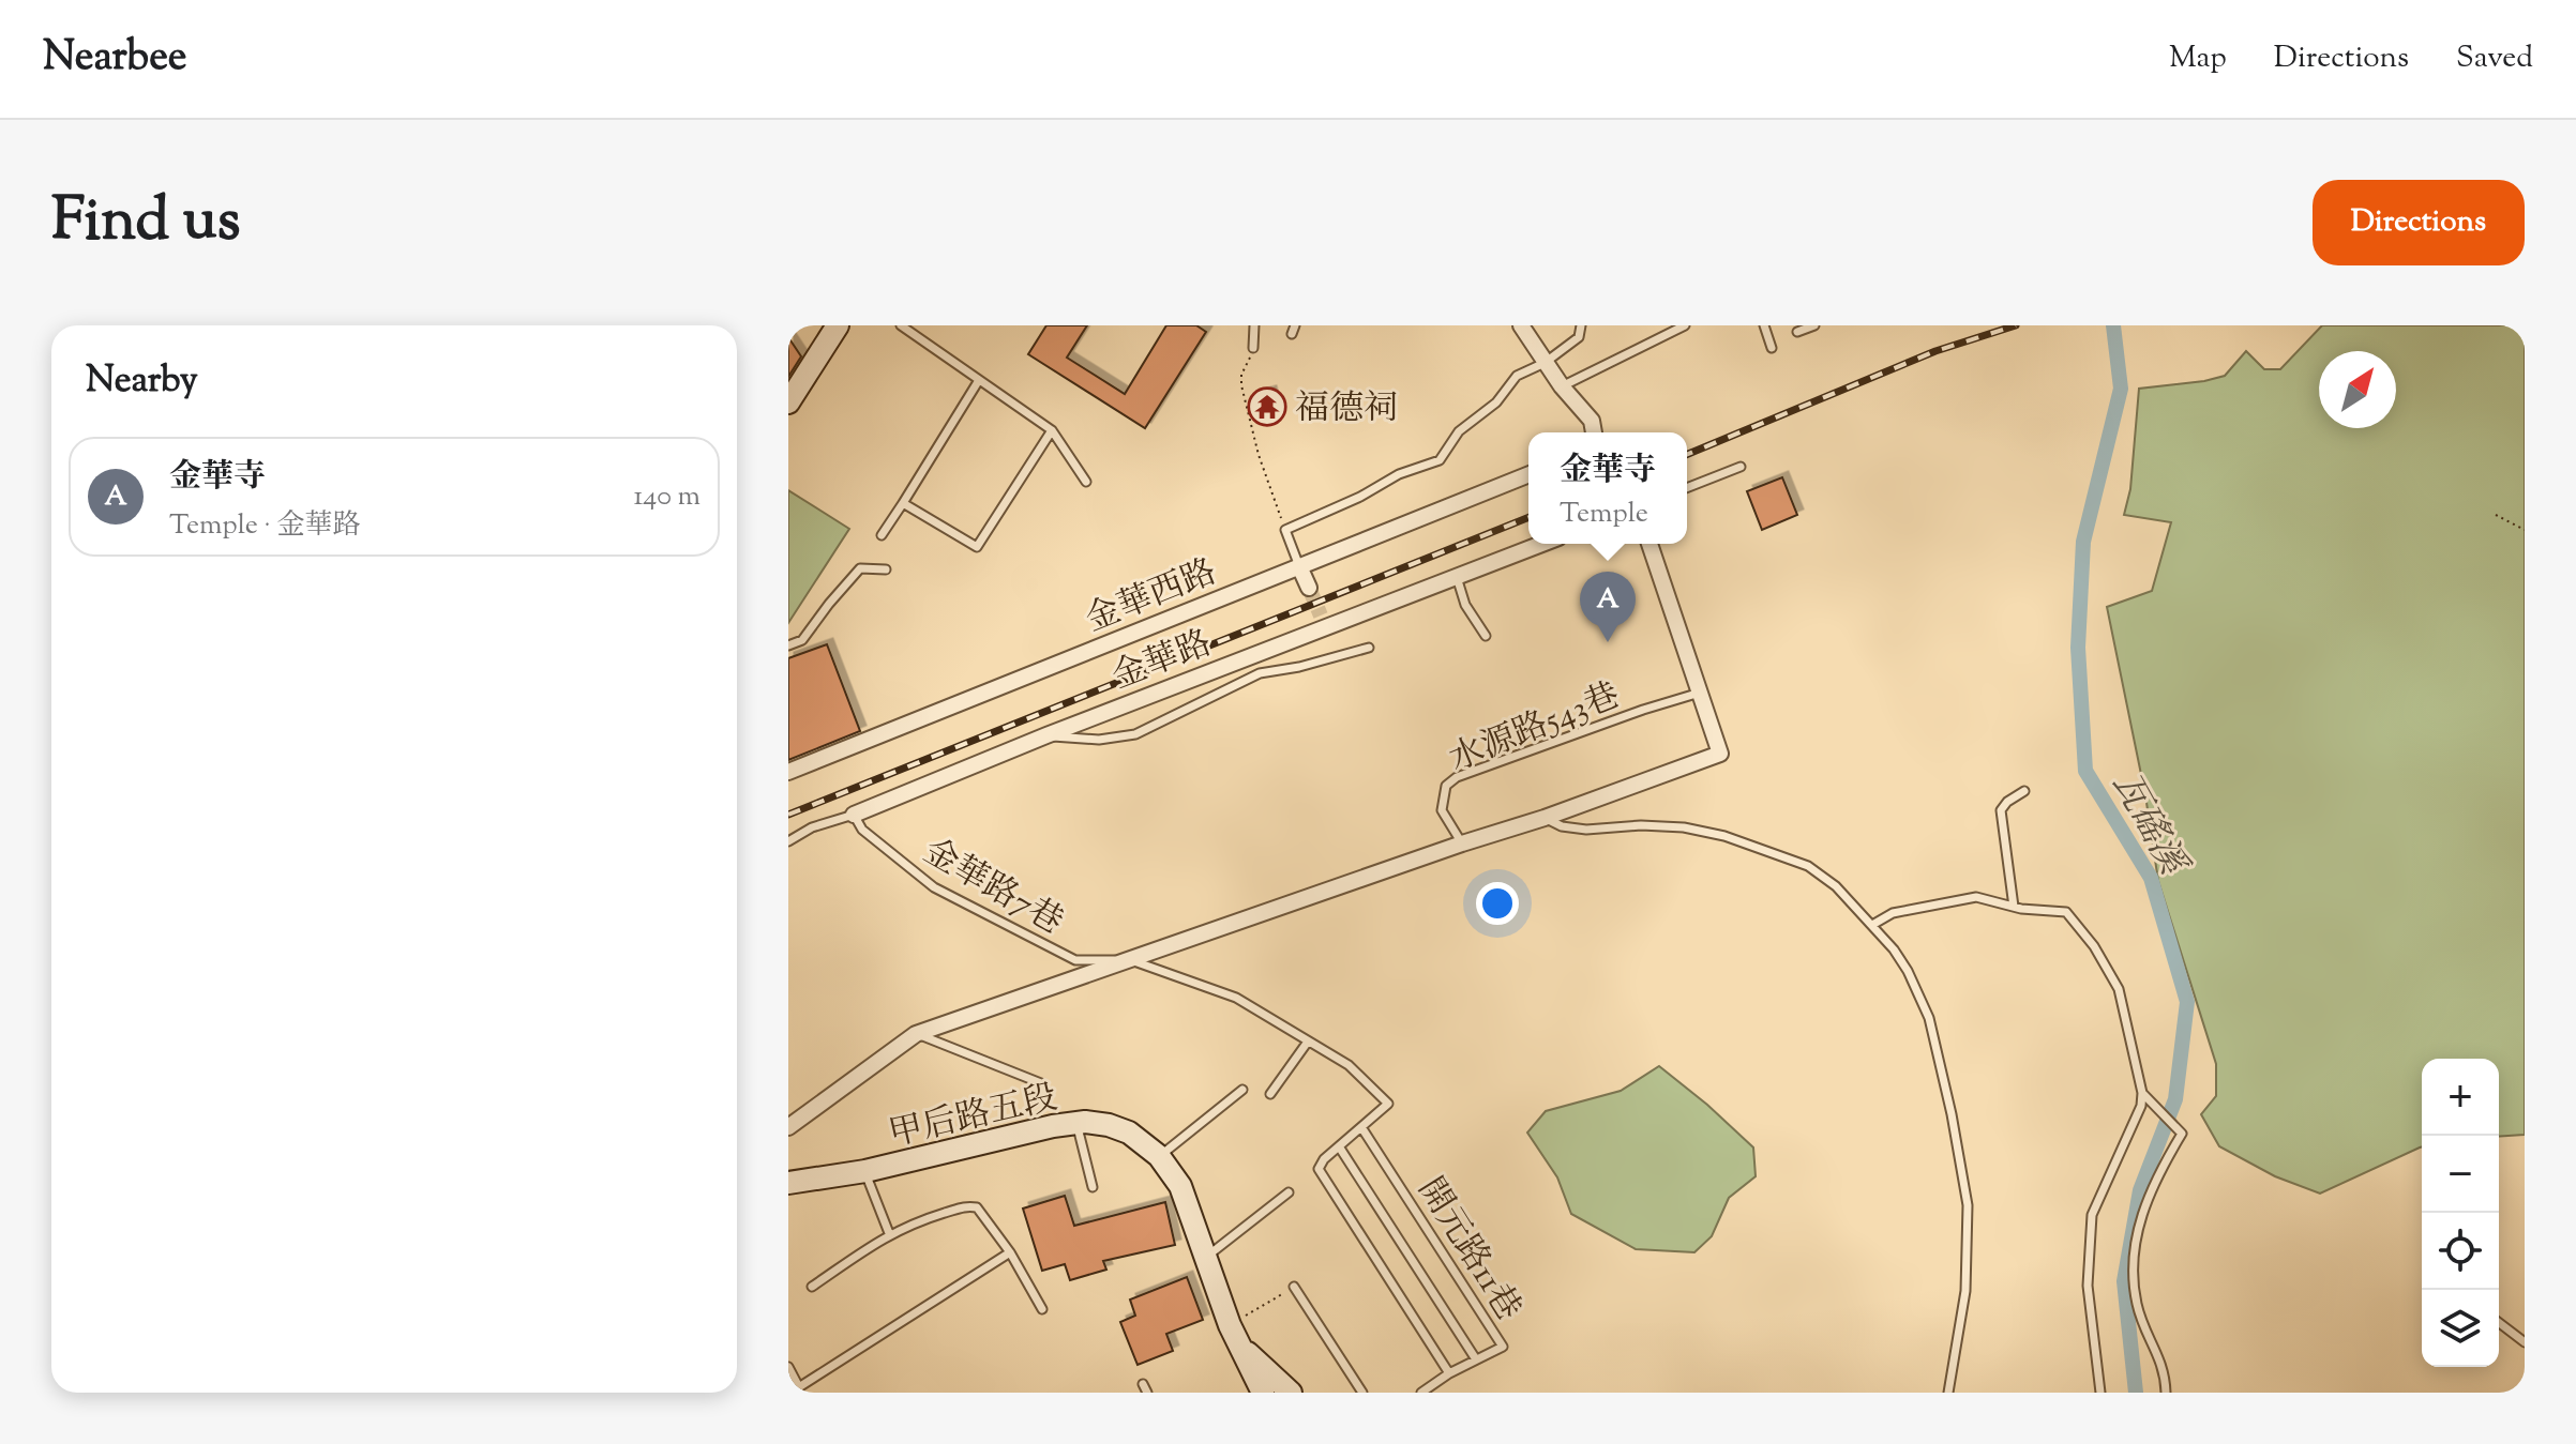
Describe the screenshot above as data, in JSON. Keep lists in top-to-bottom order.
{
  "streets": {
    "main road": ["甲后路五段"],
    "street": ["金華西路", "金華路"],
    "lane": ["水源路543巷", "金華路7巷", "開元路11巷"]
  },
  "crossings": [
    ["金華路", "金華路7巷"],
    ["金華路7巷", "開元路11巷"]
  ],
  "water": ["瓦磘溪"],
  "places": {
    "temple": ["福德祠"]
  },
  "north": "top right",
  "page": {
    "header": "Nearbee",
    "nav": ["Map", "Directions", "Saved"],
    "title": "Find us",
    "buttons": "Directions",
    "heading": "Nearby",
    "popup": ["金華寺", "Temple"],
    "list": [
      {
        "mark": "A",
        "name": "金華寺",
        "note": "Temple · 金華路",
        "value": "140 m"
      }
    ],
    "pins": "A",
    "map_buttons": ["+", "−"]
  }
}
